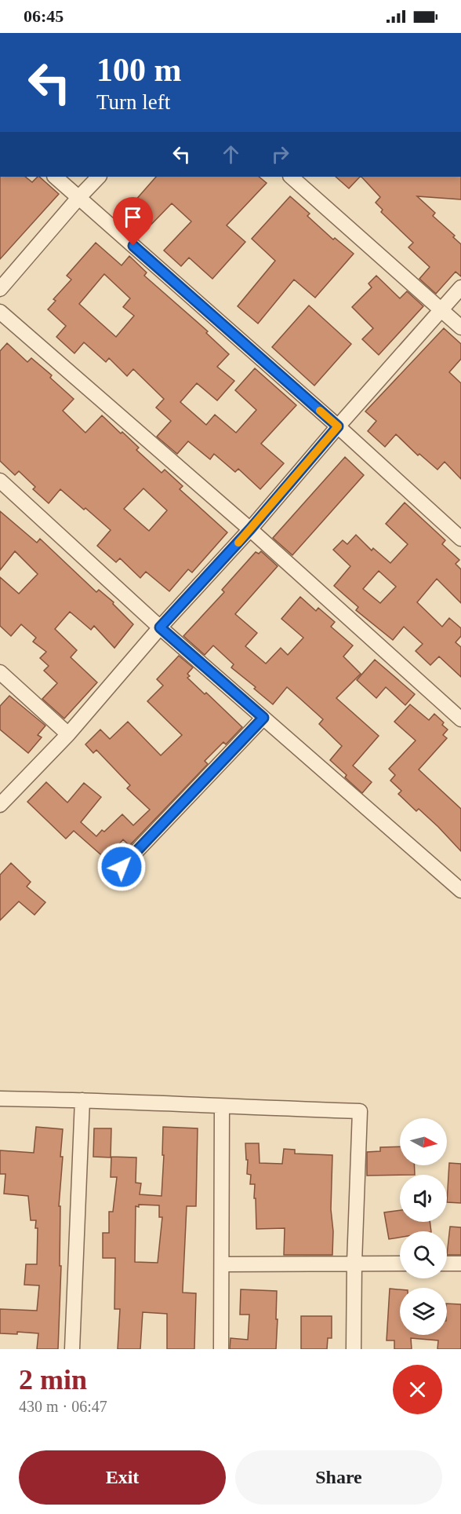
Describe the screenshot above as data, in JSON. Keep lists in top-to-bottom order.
{
  "north": "right",
  "page": {
    "status": "06:45",
    "turn": ["100 m", "Turn left"],
    "heading": ["2 min", "430 m · 06:47"],
    "buttons": ["Exit", "Share"]
  }
}
